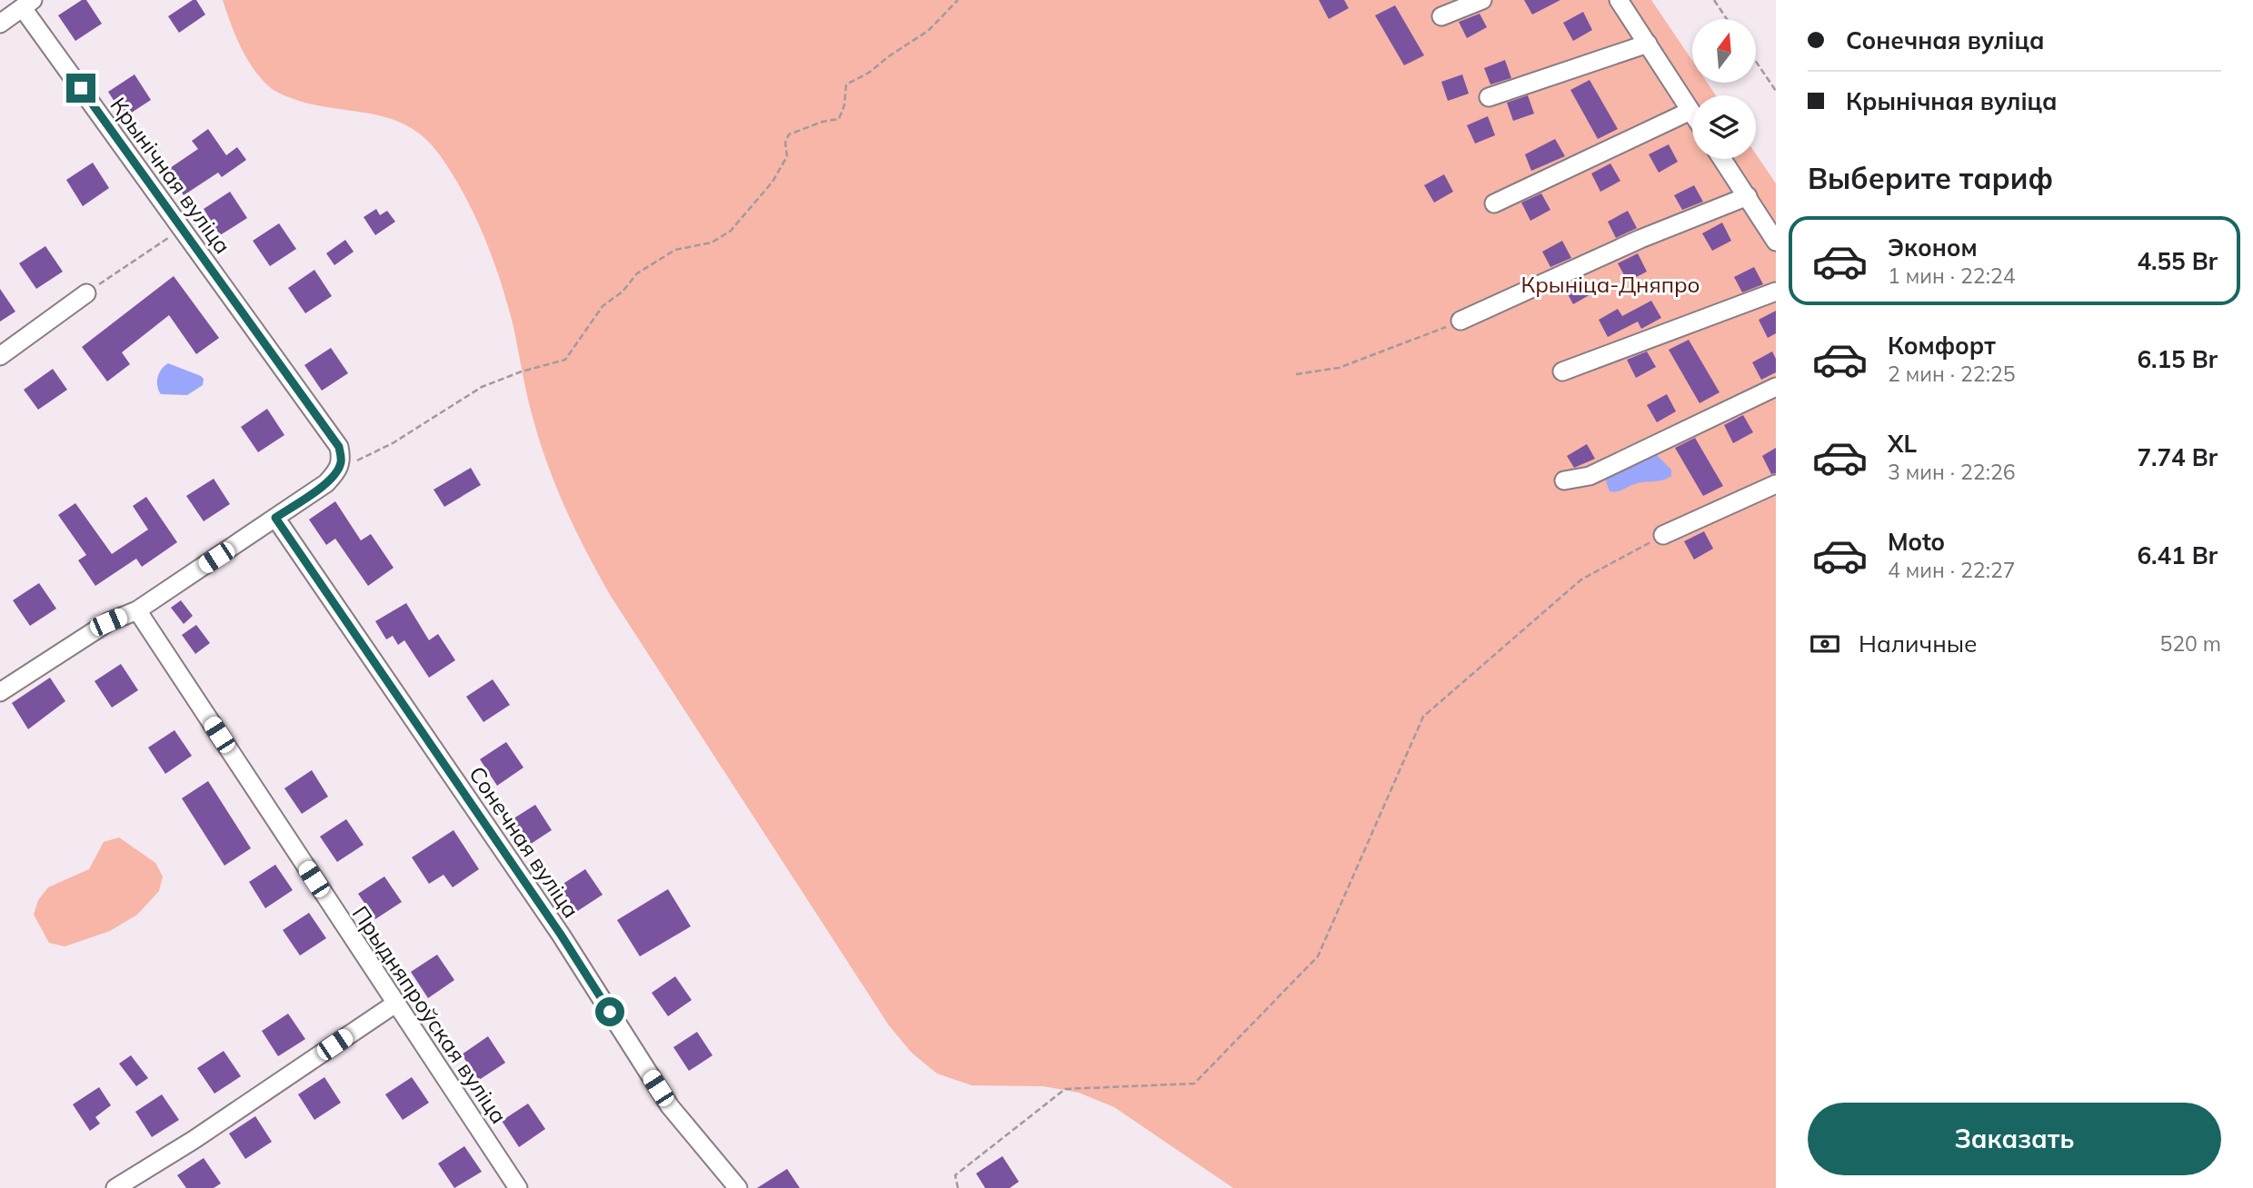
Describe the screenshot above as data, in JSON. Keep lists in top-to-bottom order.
{
  "streets": {
    "street": ["Крынічная вуліца", "Сонечная вуліца", "Прыдняпроўская вуліца"]
  },
  "parks": ["Крыніца-Дняпро"],
  "north": "top",
  "page": {
    "banner": ["Сонечная вуліца", "Крынічная вуліца"],
    "heading": "Выберите тариф",
    "list": [
      {
        "name": "Эконом",
        "note": "1 мин · 22:24",
        "value": "4.55 Br"
      },
      {
        "name": "Комфорт",
        "note": "2 мин · 22:25",
        "value": "6.15 Br"
      },
      {
        "name": "XL",
        "note": "3 мин · 22:26",
        "value": "7.74 Br"
      },
      {
        "name": "Moto",
        "note": "4 мин · 22:27",
        "value": "6.41 Br"
      }
    ],
    "pay": ["Наличные", "520 m"],
    "buttons": "Заказать"
  }
}
